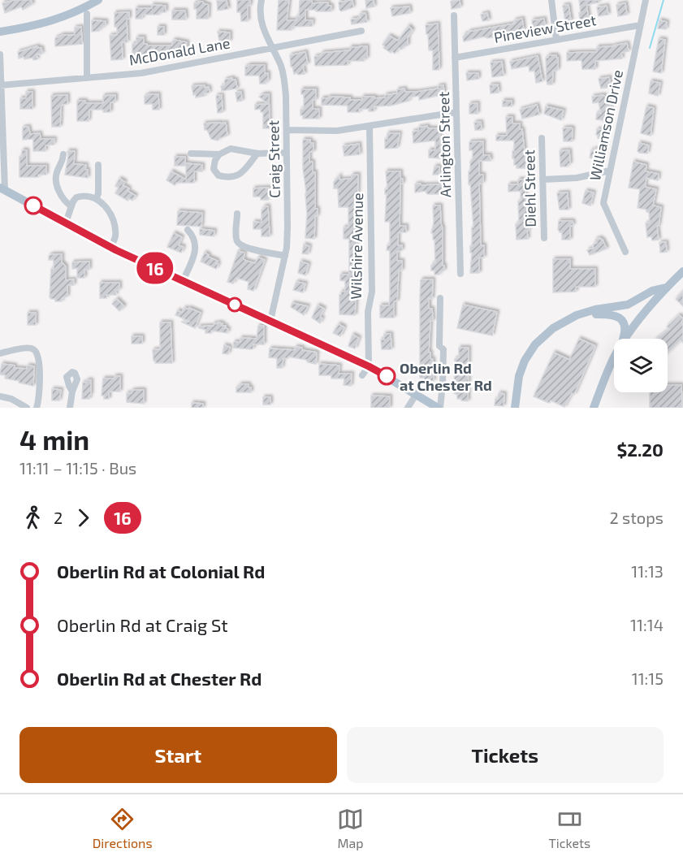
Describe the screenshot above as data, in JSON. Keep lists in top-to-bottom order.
{
  "streets": {
    "street": [
      "Pineview Street",
      "McDonald Lane",
      "Williamson Drive",
      "Arlington Street",
      "Craig Street",
      "Diehl Street",
      "Wilshire Avenue"
    ]
  },
  "crossings": [
    ["Pineview Street", "Williamson Drive"],
    ["Pineview Street", "Arlington Street"],
    ["McDonald Lane", "Craig Street"]
  ],
  "places": ["Oberlin Rd at Chester Rd"],
  "lines": ["bus line 16"],
  "page": {
    "on_map": "16",
    "heading": ["4 min", "11:11 – 11:15 · Bus", "$2.20"],
    "legs": ["2", "16", "2 stops"],
    "list": [
      {
        "name": "Oberlin Rd at Colonial Rd",
        "value": "11:13"
      },
      {
        "name": "Oberlin Rd at Craig St",
        "value": "11:14"
      },
      {
        "name": "Oberlin Rd at Chester Rd",
        "value": "11:15"
      }
    ],
    "buttons": ["Start", "Tickets"],
    "tabs": ["Directions", "Map", "Tickets"]
  }
}
